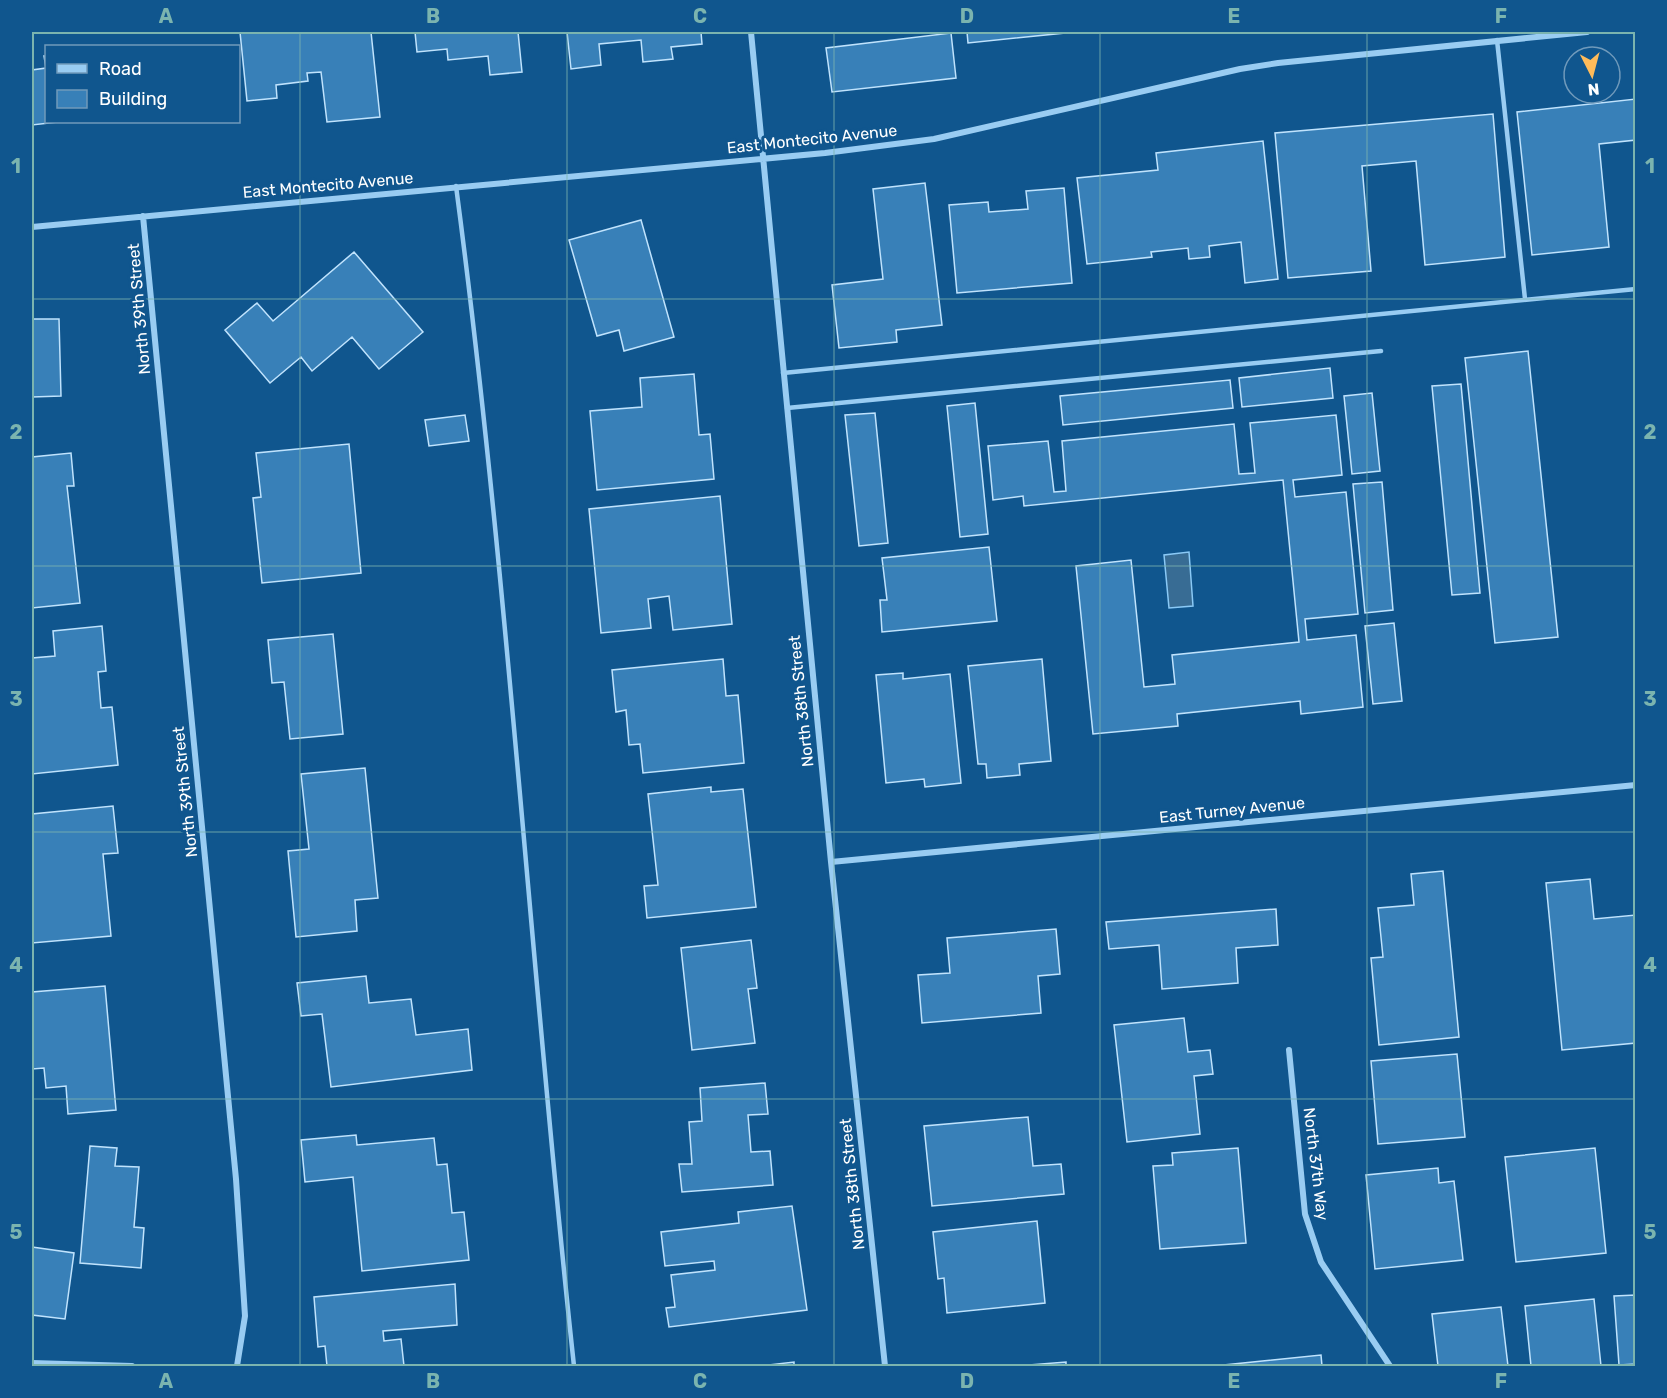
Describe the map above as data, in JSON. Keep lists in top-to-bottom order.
{
  "streets": {
    "street": [
      "East Montecito Avenue",
      "North 39th Street",
      "North 38th Street",
      "East Turney Avenue",
      "North 37th Way"
    ]
  },
  "crossings": [
    ["East Montecito Avenue", "North 39th Street"],
    ["East Montecito Avenue", "North 38th Street"],
    ["North 38th Street", "East Turney Avenue"]
  ],
  "legend": ["Road", "Building"],
  "north": "bottom",
  "grid": {
    "columns": [
      "A",
      "B",
      "C",
      "D",
      "E",
      "F"
    ],
    "rows": [
      "1",
      "2",
      "3",
      "4",
      "5"
    ]
  }
}
